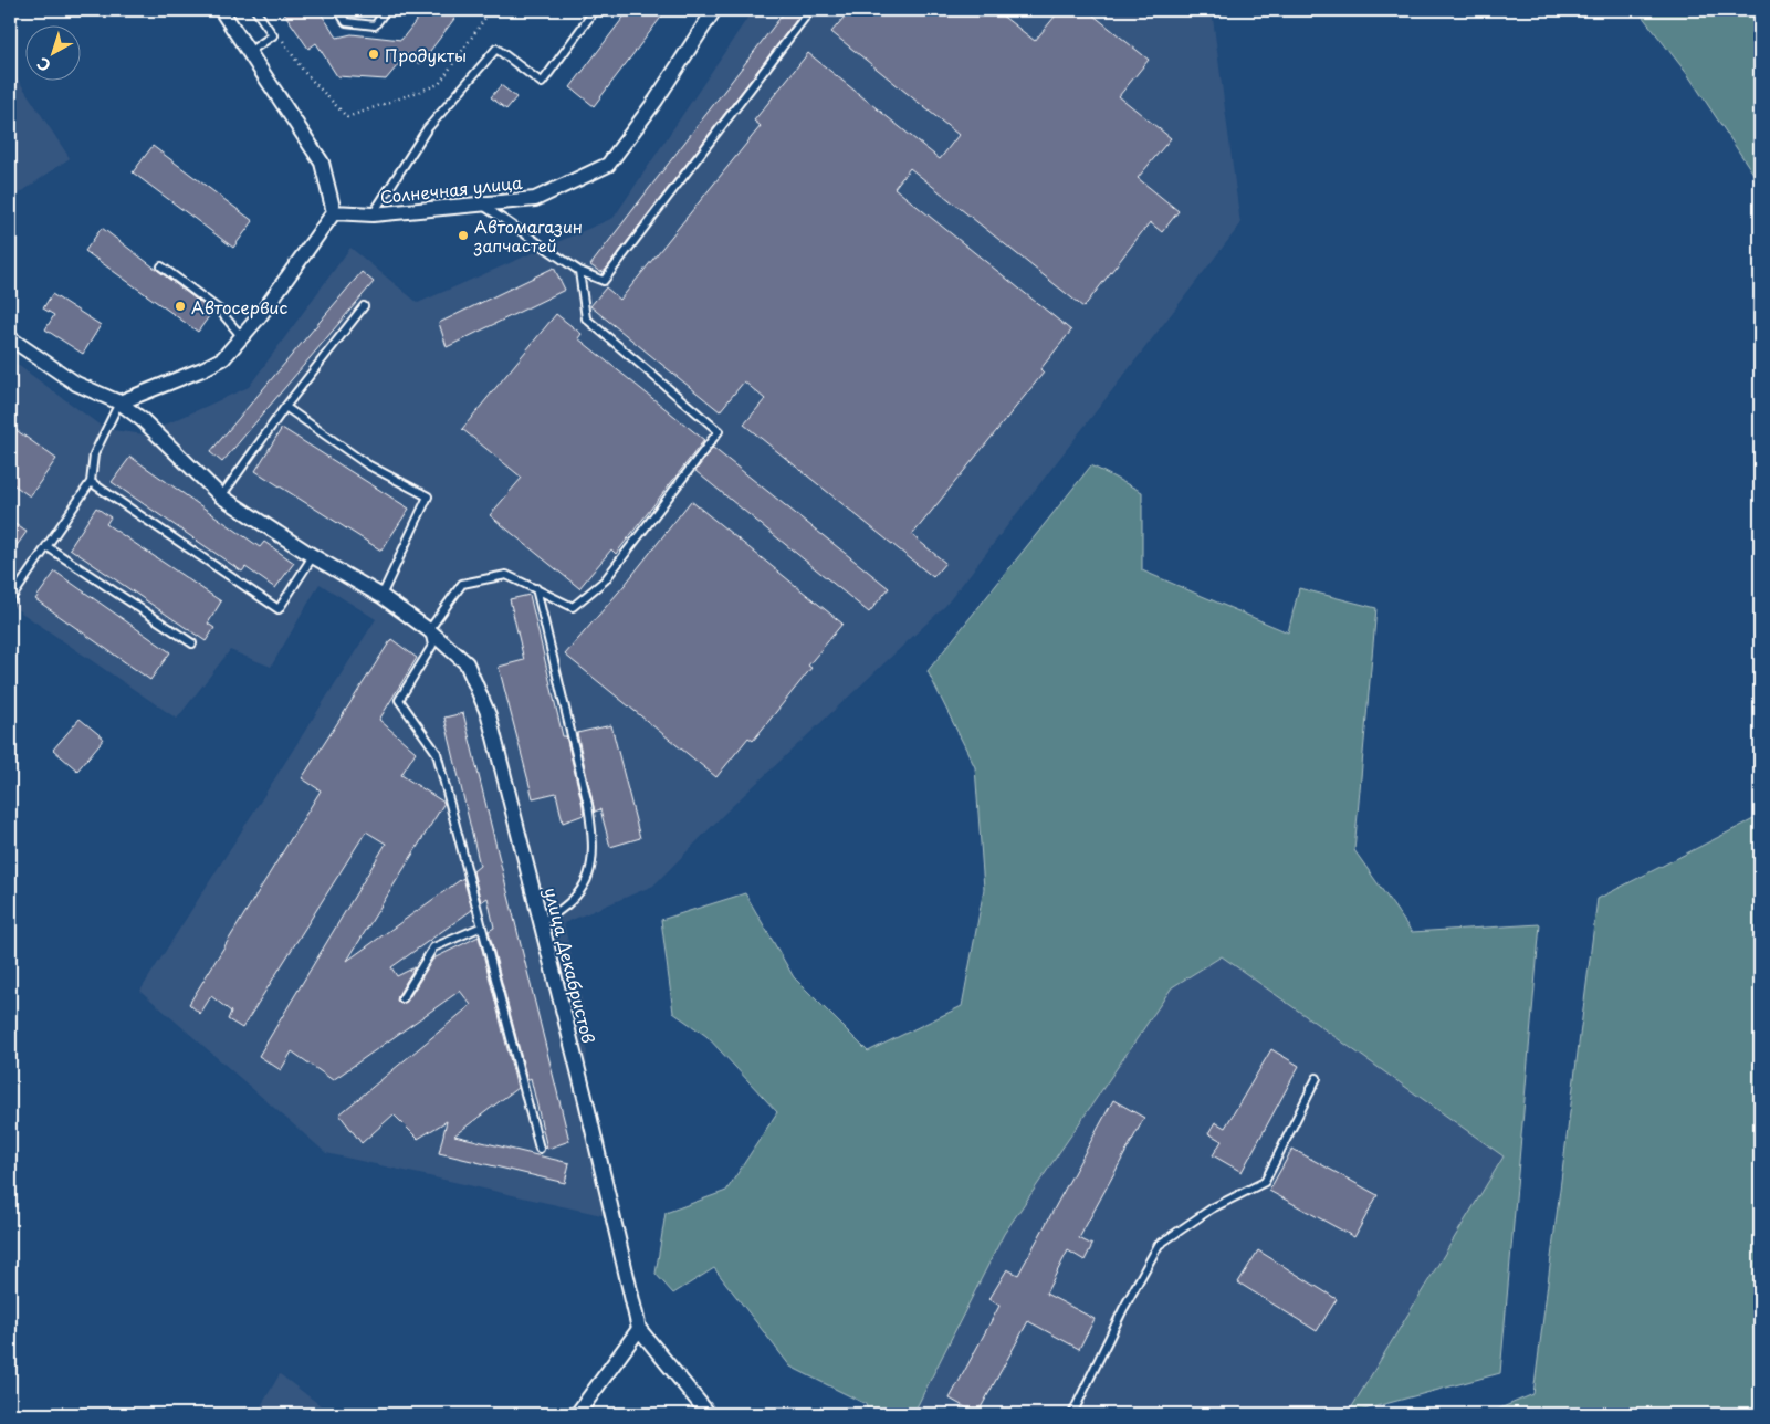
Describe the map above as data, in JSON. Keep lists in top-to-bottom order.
{
  "streets": {
    "street": ["Солнечная улица", "улица Декабристов"]
  },
  "places": ["Продукты", "Автомагазин запчастей", "Автосервис"],
  "north": "bottom left"
}
